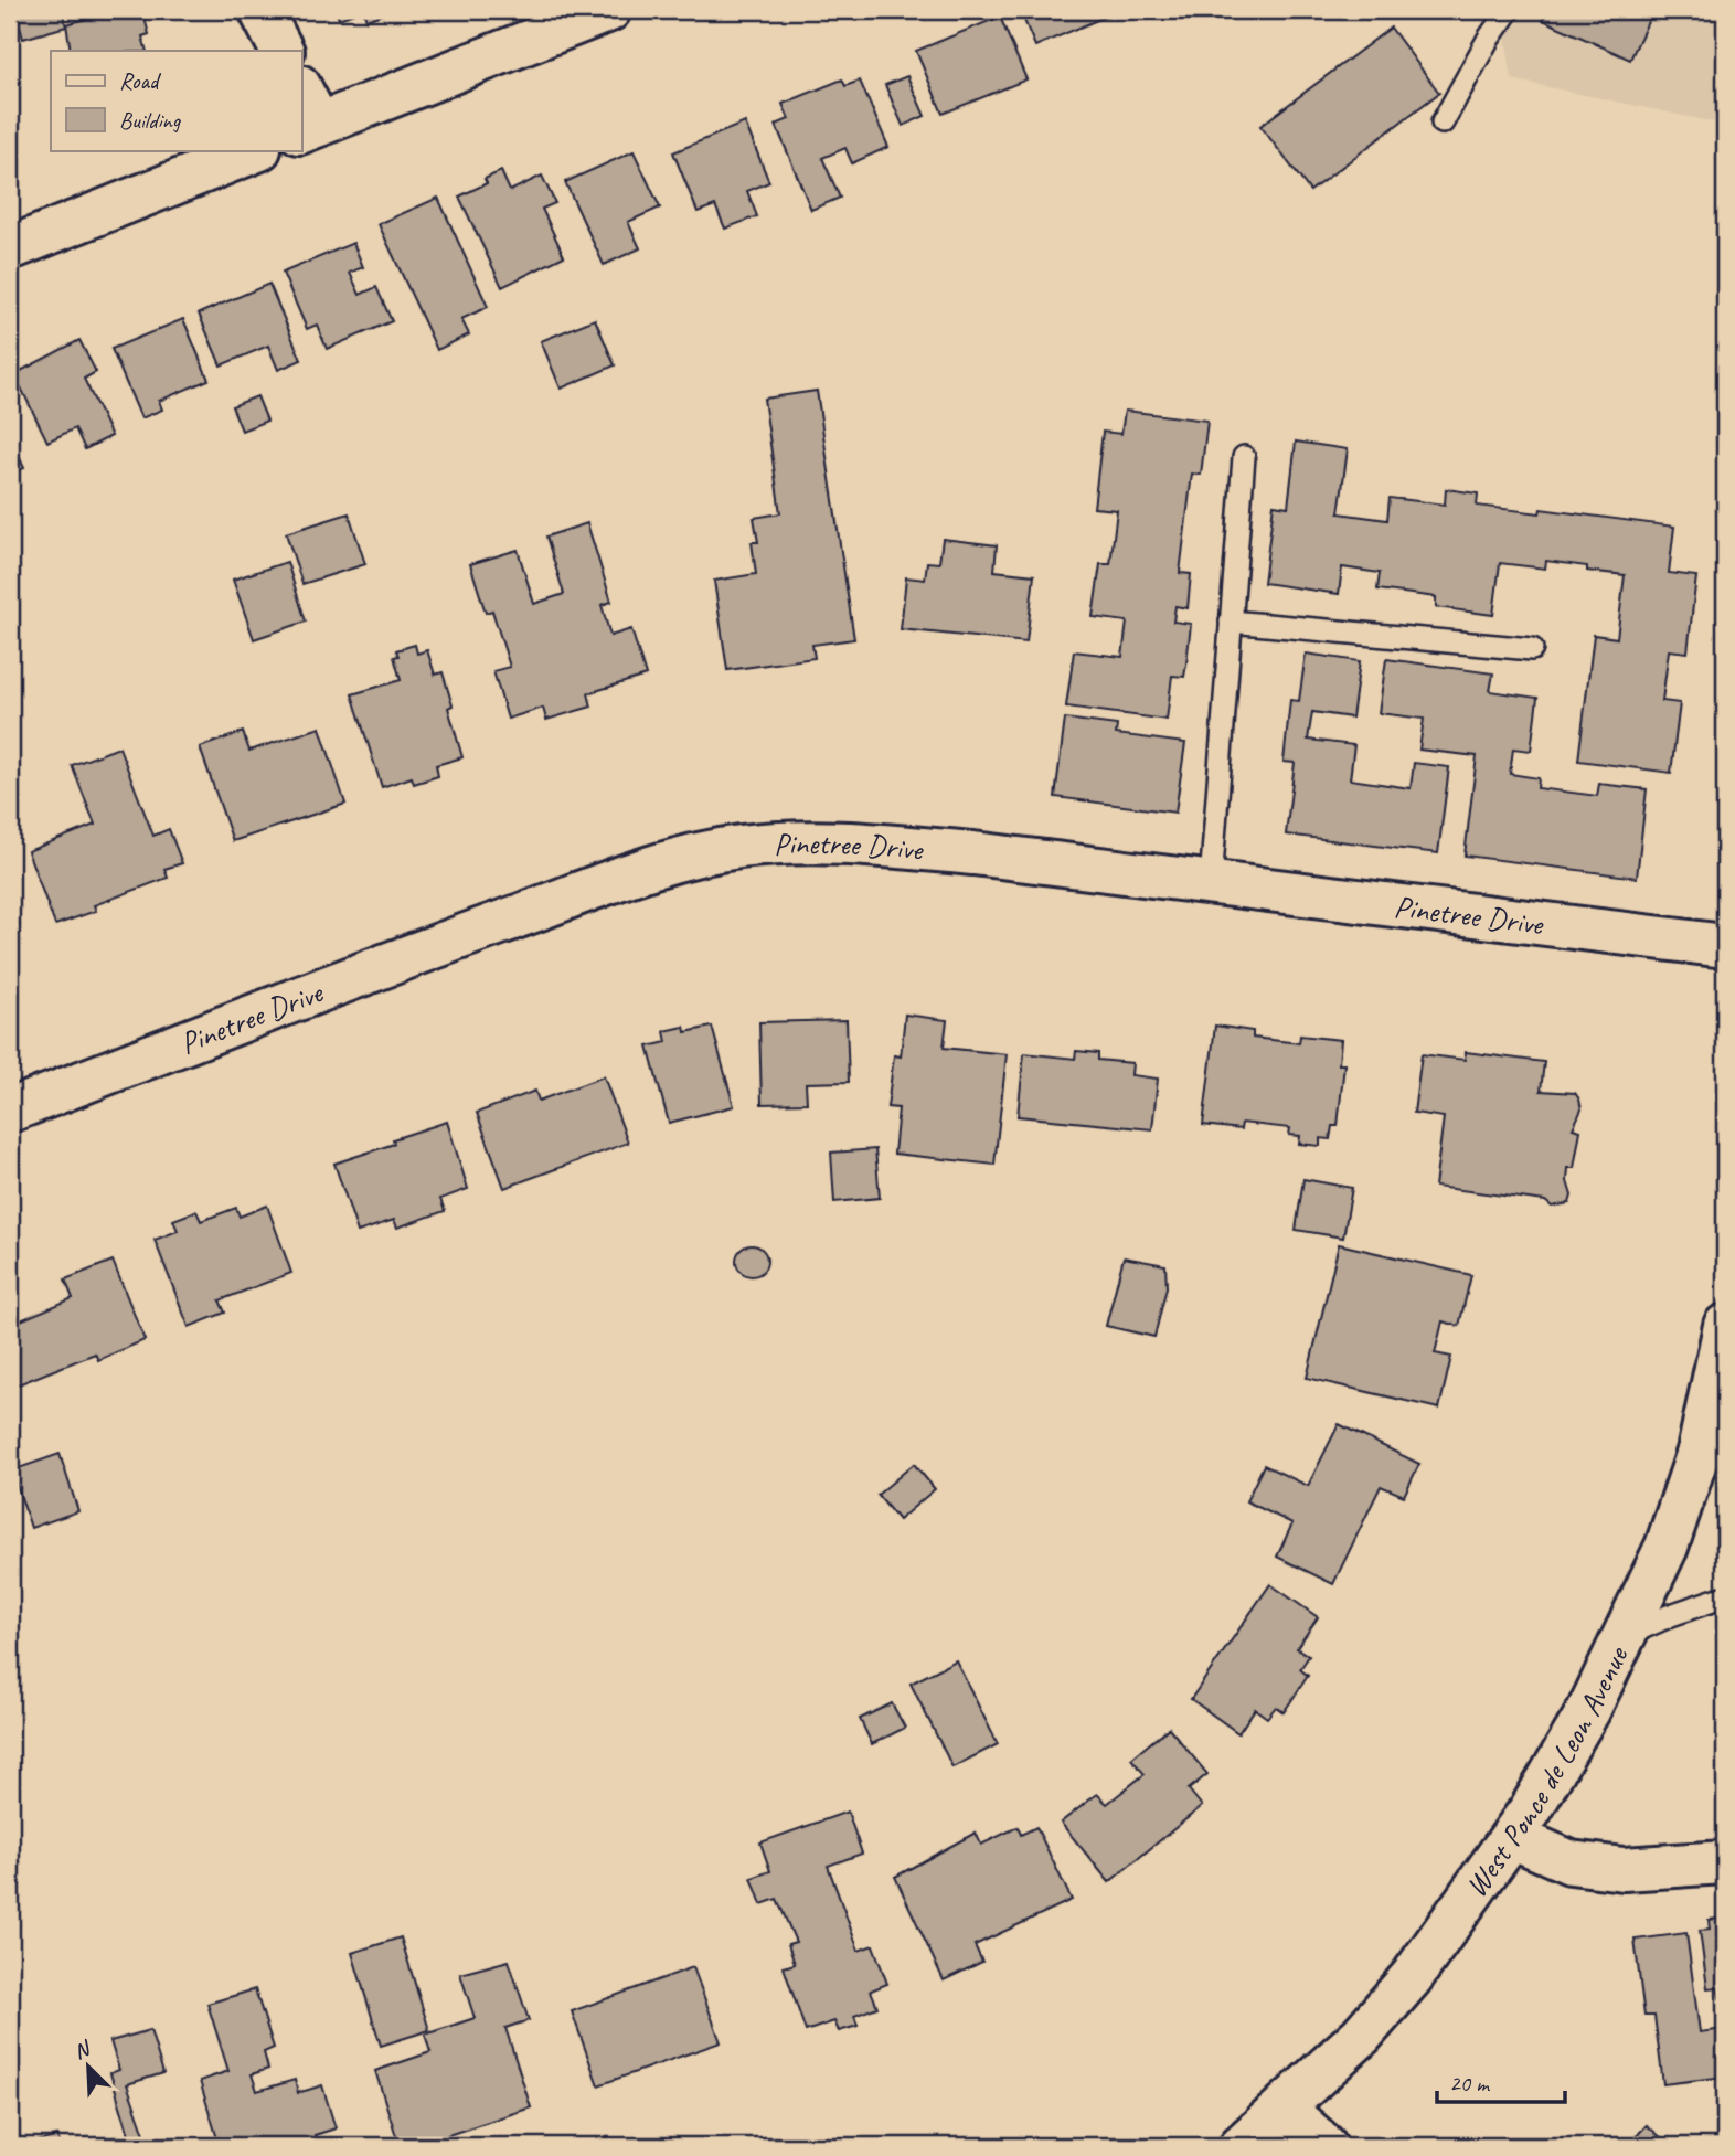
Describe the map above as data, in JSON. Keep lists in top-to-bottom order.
{
  "streets": {
    "street": ["Pinetree Drive", "West Ponce de Leon Avenue"]
  },
  "legend": ["Road", "Building"],
  "scale_bar": "20 m",
  "north": "top left"
}
